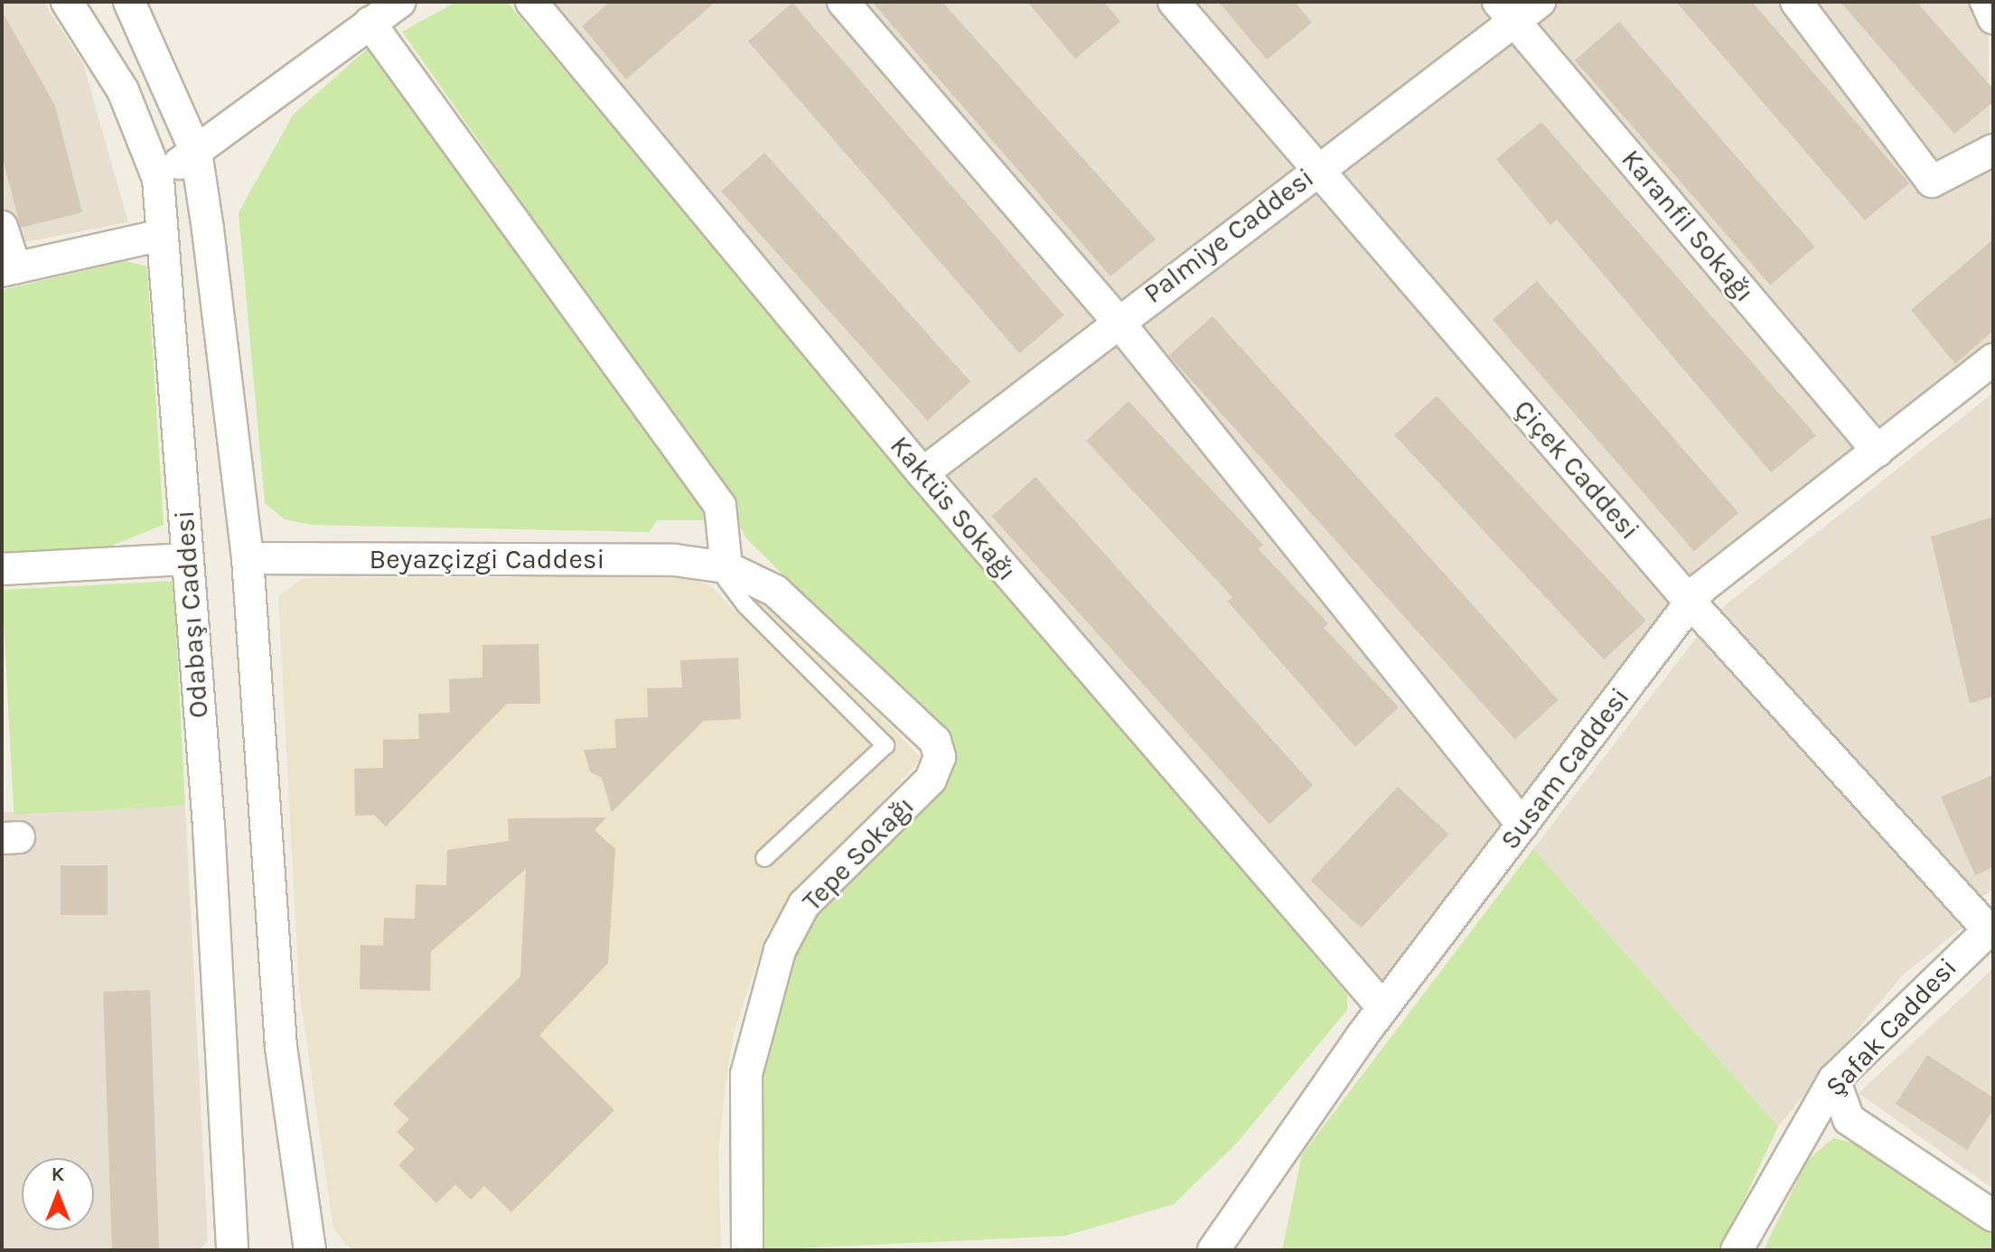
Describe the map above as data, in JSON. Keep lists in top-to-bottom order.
{
  "streets": {
    "street": [
      "Karanfil Sokağı",
      "Palmiye Caddesi",
      "Çiçek Caddesi",
      "Kaktüs Sokağı",
      "Beyazçizgi Caddesi",
      "Odabaşı Caddesi",
      "Susam Caddesi",
      "Tepe Sokağı",
      "Şafak Caddesi"
    ]
  },
  "crossings": [
    ["Karanfil Sokağı", "Palmiye Caddesi"],
    ["Karanfil Sokağı", "Susam Caddesi"],
    ["Palmiye Caddesi", "Çiçek Caddesi"],
    ["Palmiye Caddesi", "Kaktüs Sokağı"],
    ["Çiçek Caddesi", "Susam Caddesi"],
    ["Çiçek Caddesi", "Şafak Caddesi"],
    ["Kaktüs Sokağı", "Susam Caddesi"],
    ["Beyazçizgi Caddesi", "Tepe Sokağı"]
  ],
  "north": "top"
}
